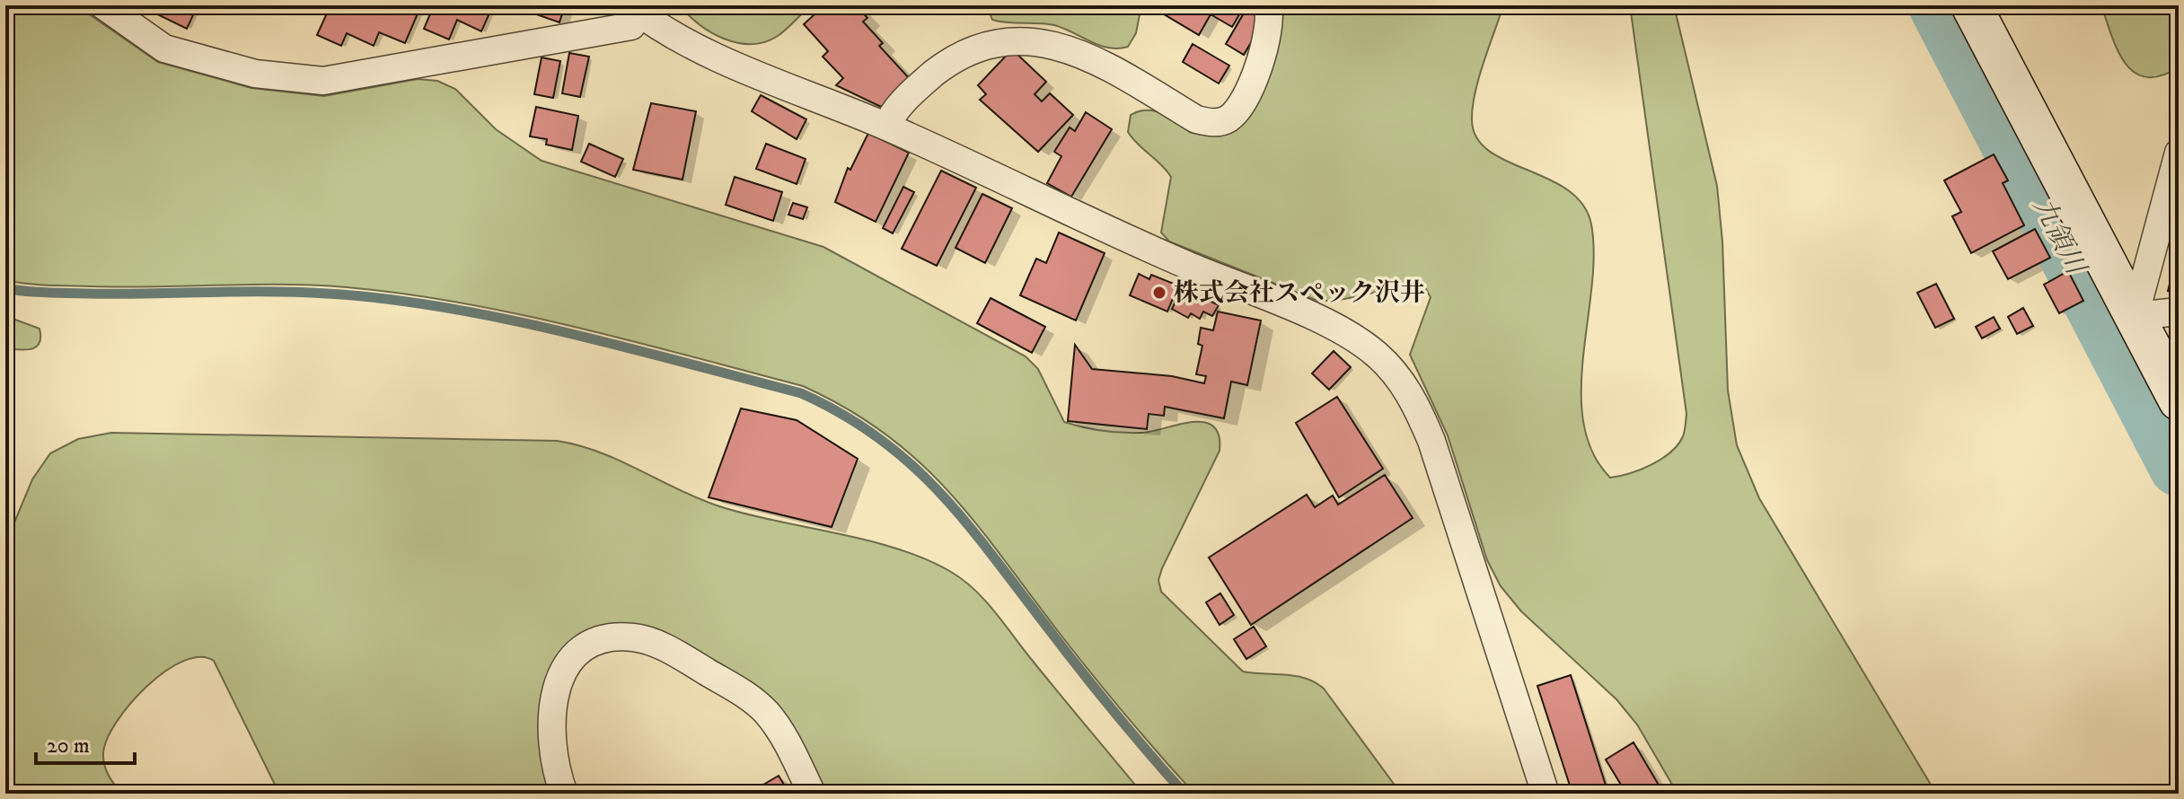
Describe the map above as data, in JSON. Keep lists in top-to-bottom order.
{
  "water": ["九領川"],
  "places": ["株式会社スペック沢井"],
  "scale_bar": "20 m"
}
